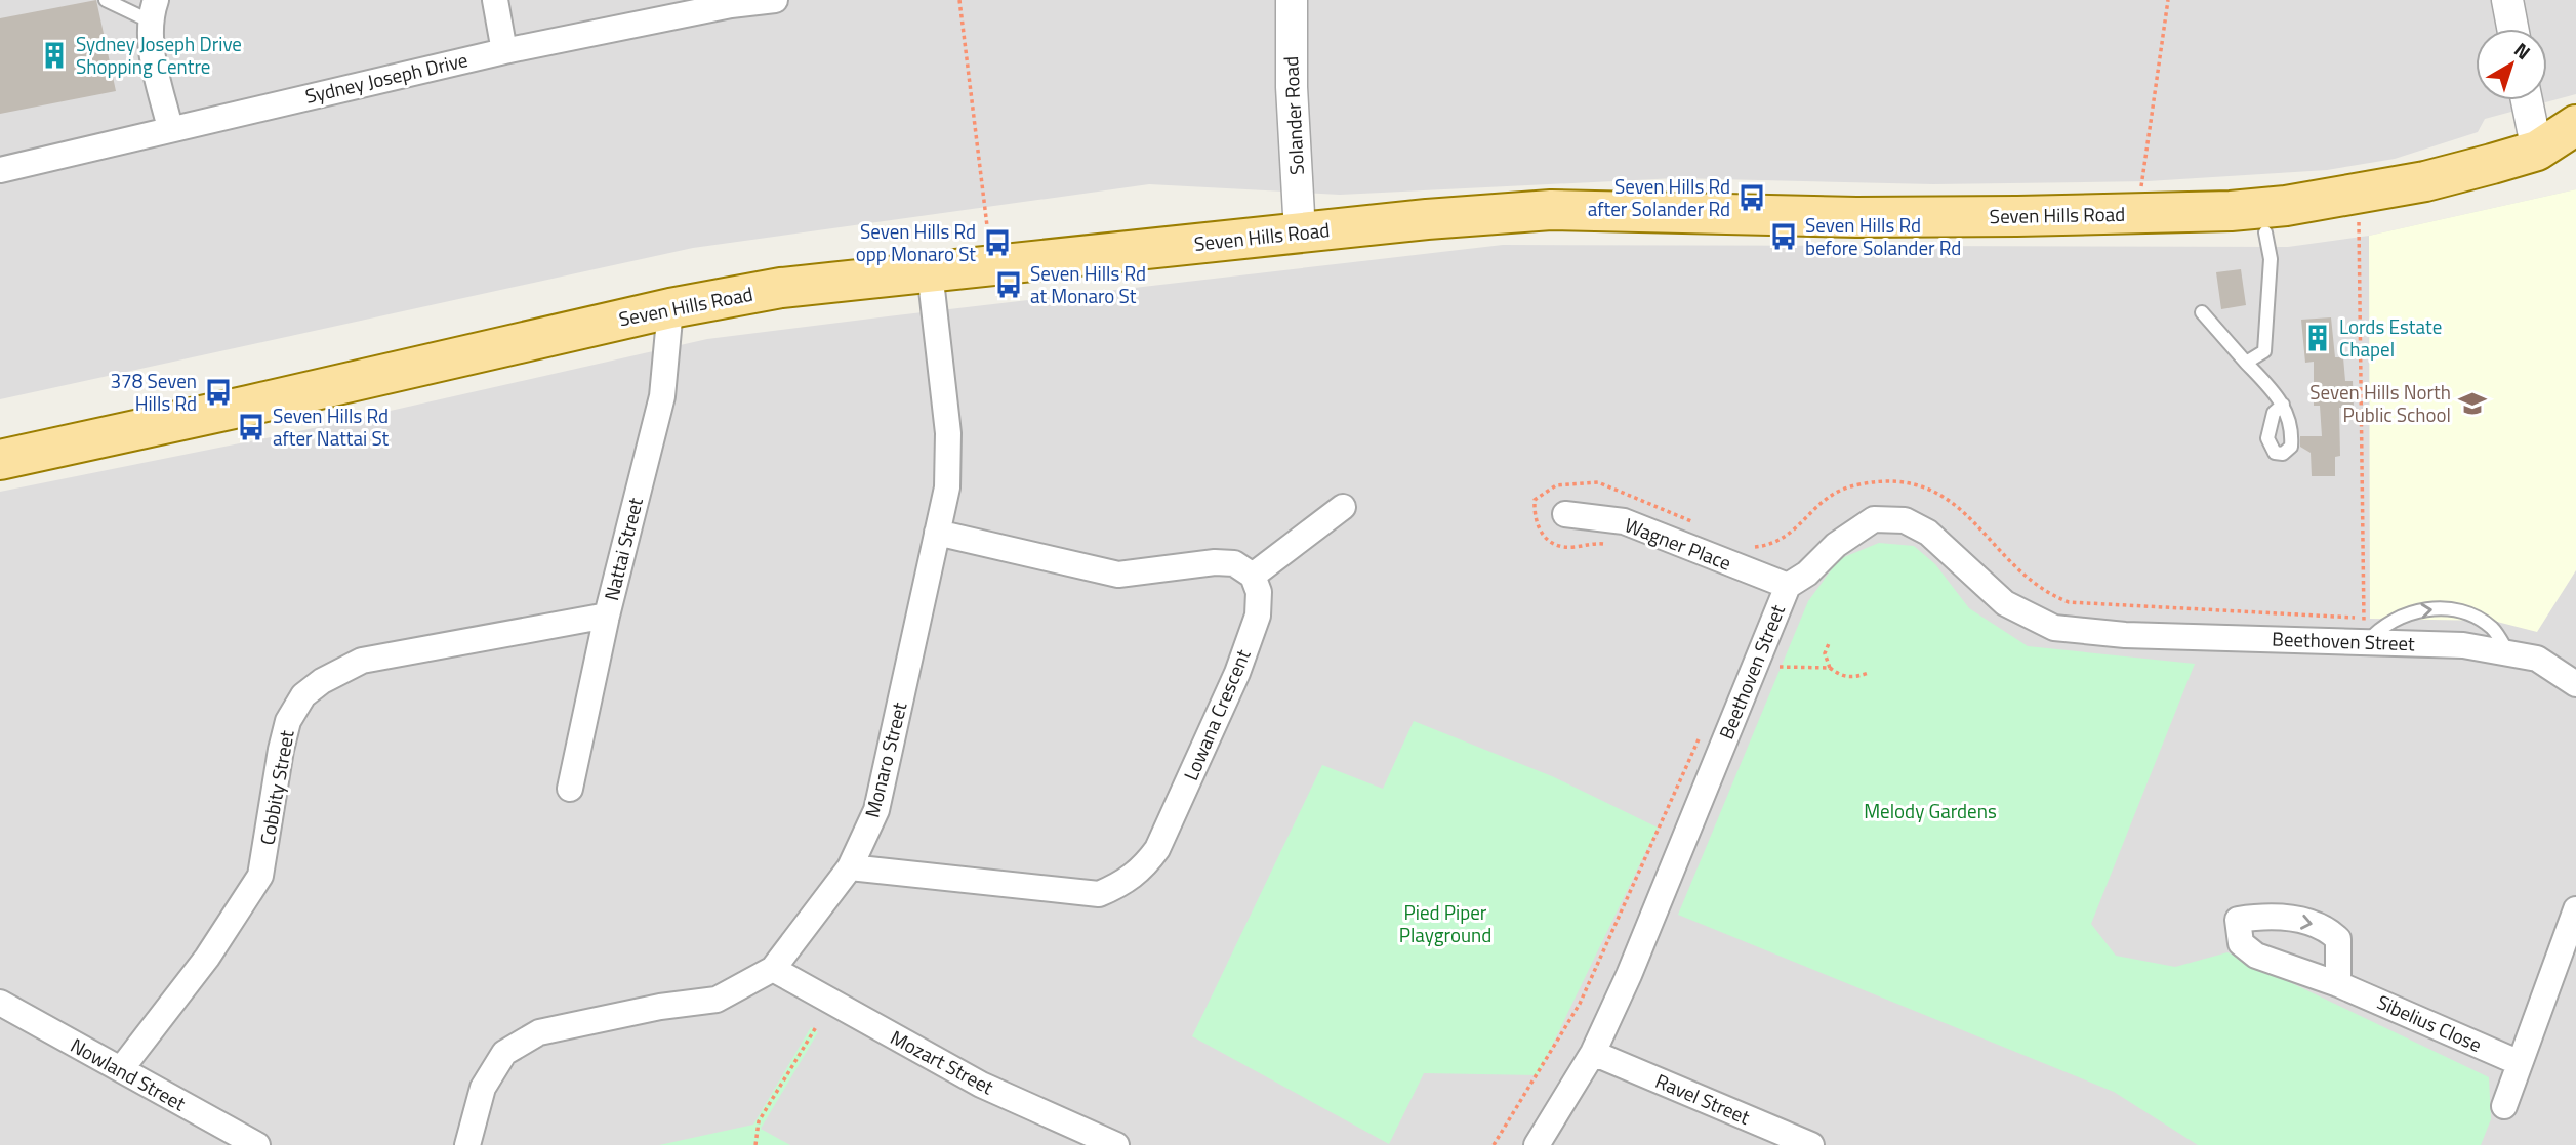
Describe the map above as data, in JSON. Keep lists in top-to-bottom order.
{
  "streets": {
    "main road": ["Seven Hills Road"],
    "street": [
      "Sydney Joseph Drive",
      "Solander Road",
      "Wagner Place",
      "Nattai Street",
      "Beethoven Street",
      "Lowana Crescent",
      "Monaro Street",
      "Cobbity Street",
      "Sibelius Close",
      "Mozart Street",
      "Nowland Street",
      "Ravel Street"
    ]
  },
  "crossings": [
    ["Solander Road", "Seven Hills Road"],
    ["Seven Hills Road", "Nattai Street"],
    ["Seven Hills Road", "Monaro Street"],
    ["Wagner Place", "Beethoven Street"],
    ["Nattai Street", "Cobbity Street"],
    ["Beethoven Street", "Ravel Street"],
    ["Lowana Crescent", "Monaro Street"],
    ["Monaro Street", "Mozart Street"],
    ["Cobbity Street", "Nowland Street"]
  ],
  "parks": ["Melody Gardens", "Pied Piper Playground"],
  "places": {
    "building": ["Sydney Joseph Drive Shopping Centre", "Lords Estate Chapel"],
    "bus stop": [
      "Seven Hills Rd after Solander Rd",
      "Seven Hills Rd before Solander Rd",
      "Seven Hills Rd opp Monaro St",
      "Seven Hills Rd at Monaro St",
      "378 Seven Hills Rd",
      "Seven Hills Rd after Nattai St"
    ],
    "school or university": ["Seven Hills North Public School"]
  },
  "north": "top right"
}
